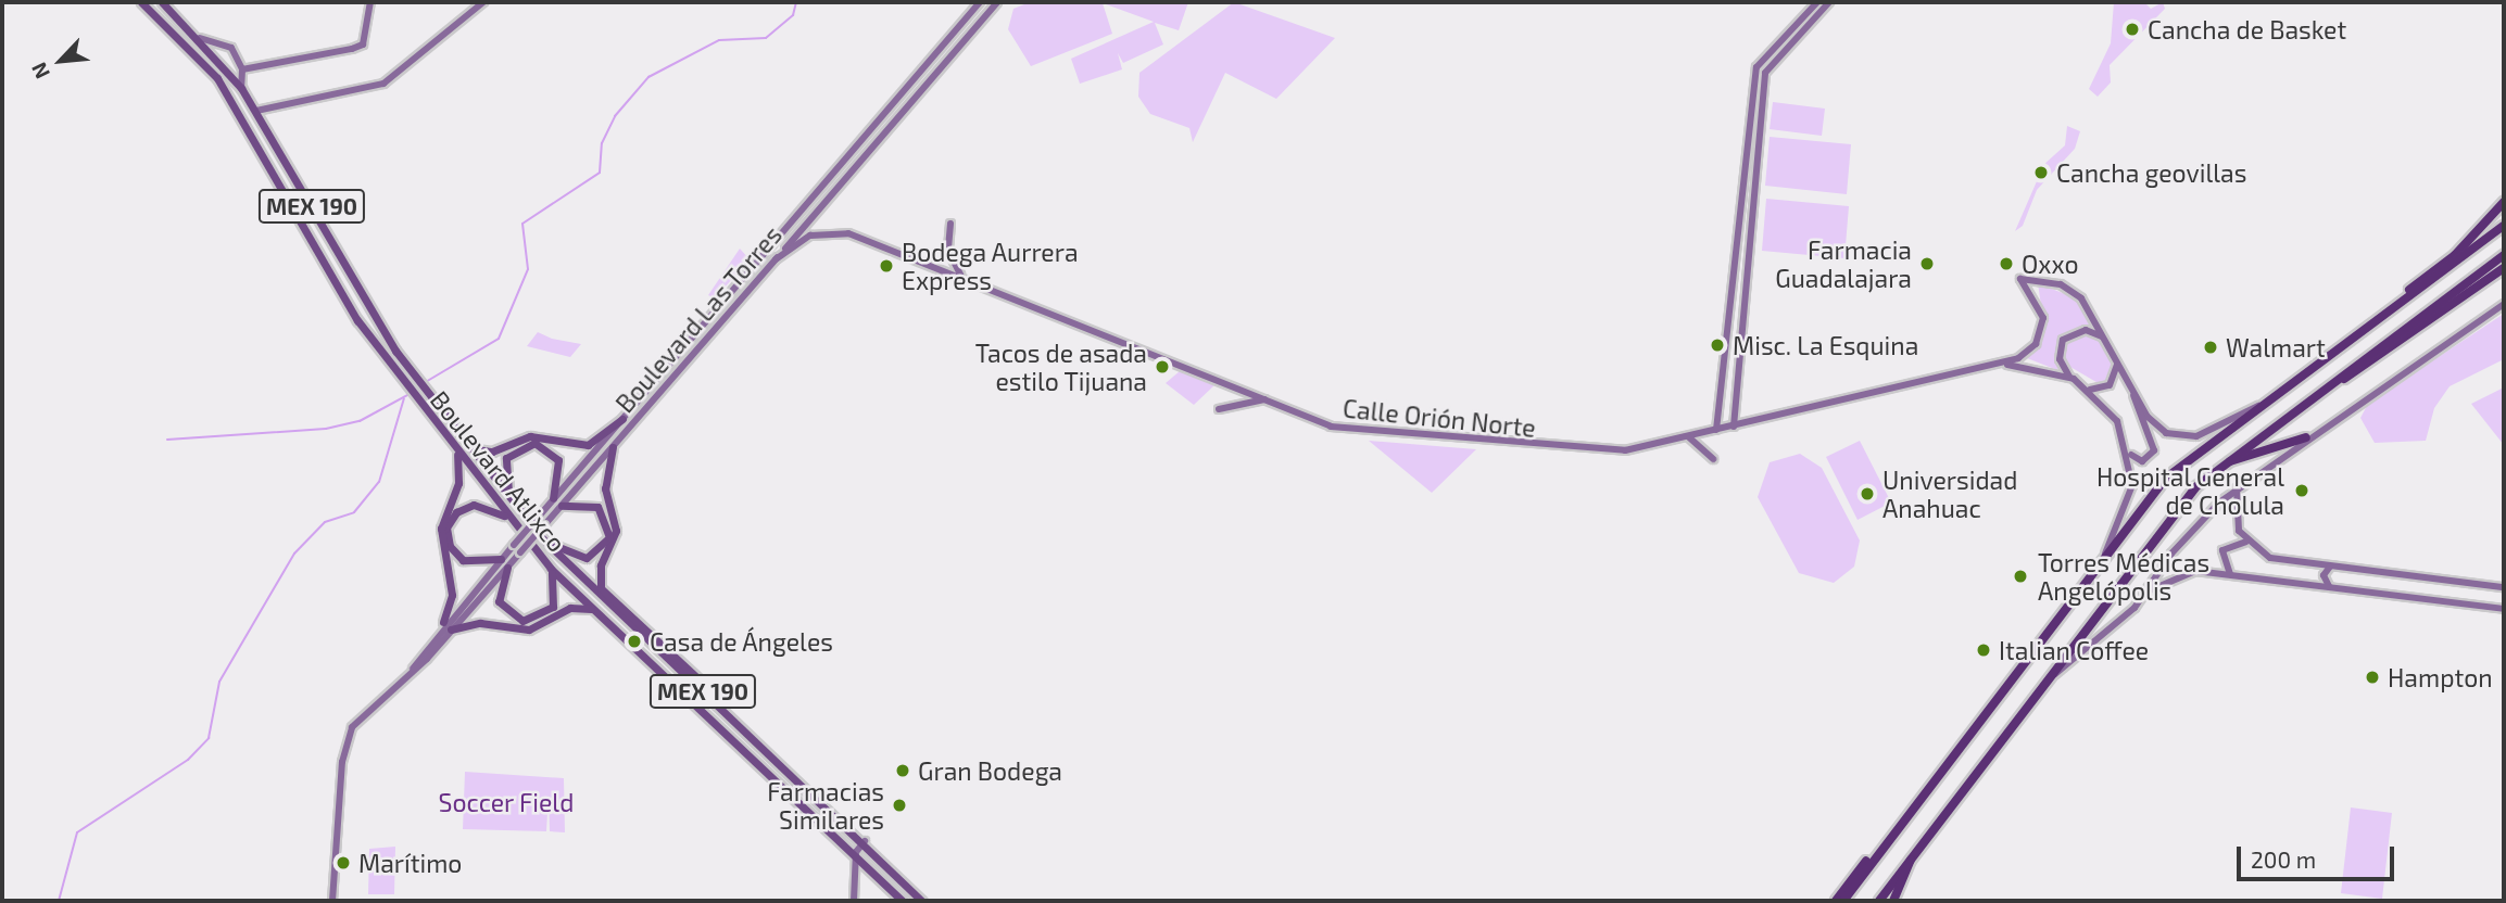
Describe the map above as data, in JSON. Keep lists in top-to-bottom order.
{
  "streets": {
    "main road": ["MEX 190", "Boulevard Atlixco"],
    "street": ["Boulevard Las Torres", "Calle Orión Norte"]
  },
  "crossings": [
    ["Boulevard Las Torres", "Calle Orión Norte"]
  ],
  "parks": ["Soccer Field"],
  "places": [
    "Cancha de Basket",
    "Cancha geovillas",
    "Farmacia Guadalajara",
    "Oxxo",
    "Bodega Aurrera Express",
    "Misc. La Esquina",
    "Walmart",
    "Tacos de asada estilo Tijuana",
    "Hospital General de Cholula",
    "Universidad Anahuac",
    "Torres Médicas Angelópolis",
    "Casa de Ángeles",
    "Italian Coffee",
    "Hampton",
    "Gran Bodega",
    "Farmacias Similares",
    "Marítimo"
  ],
  "scale_bar": "200 m",
  "north": "bottom left"
}
